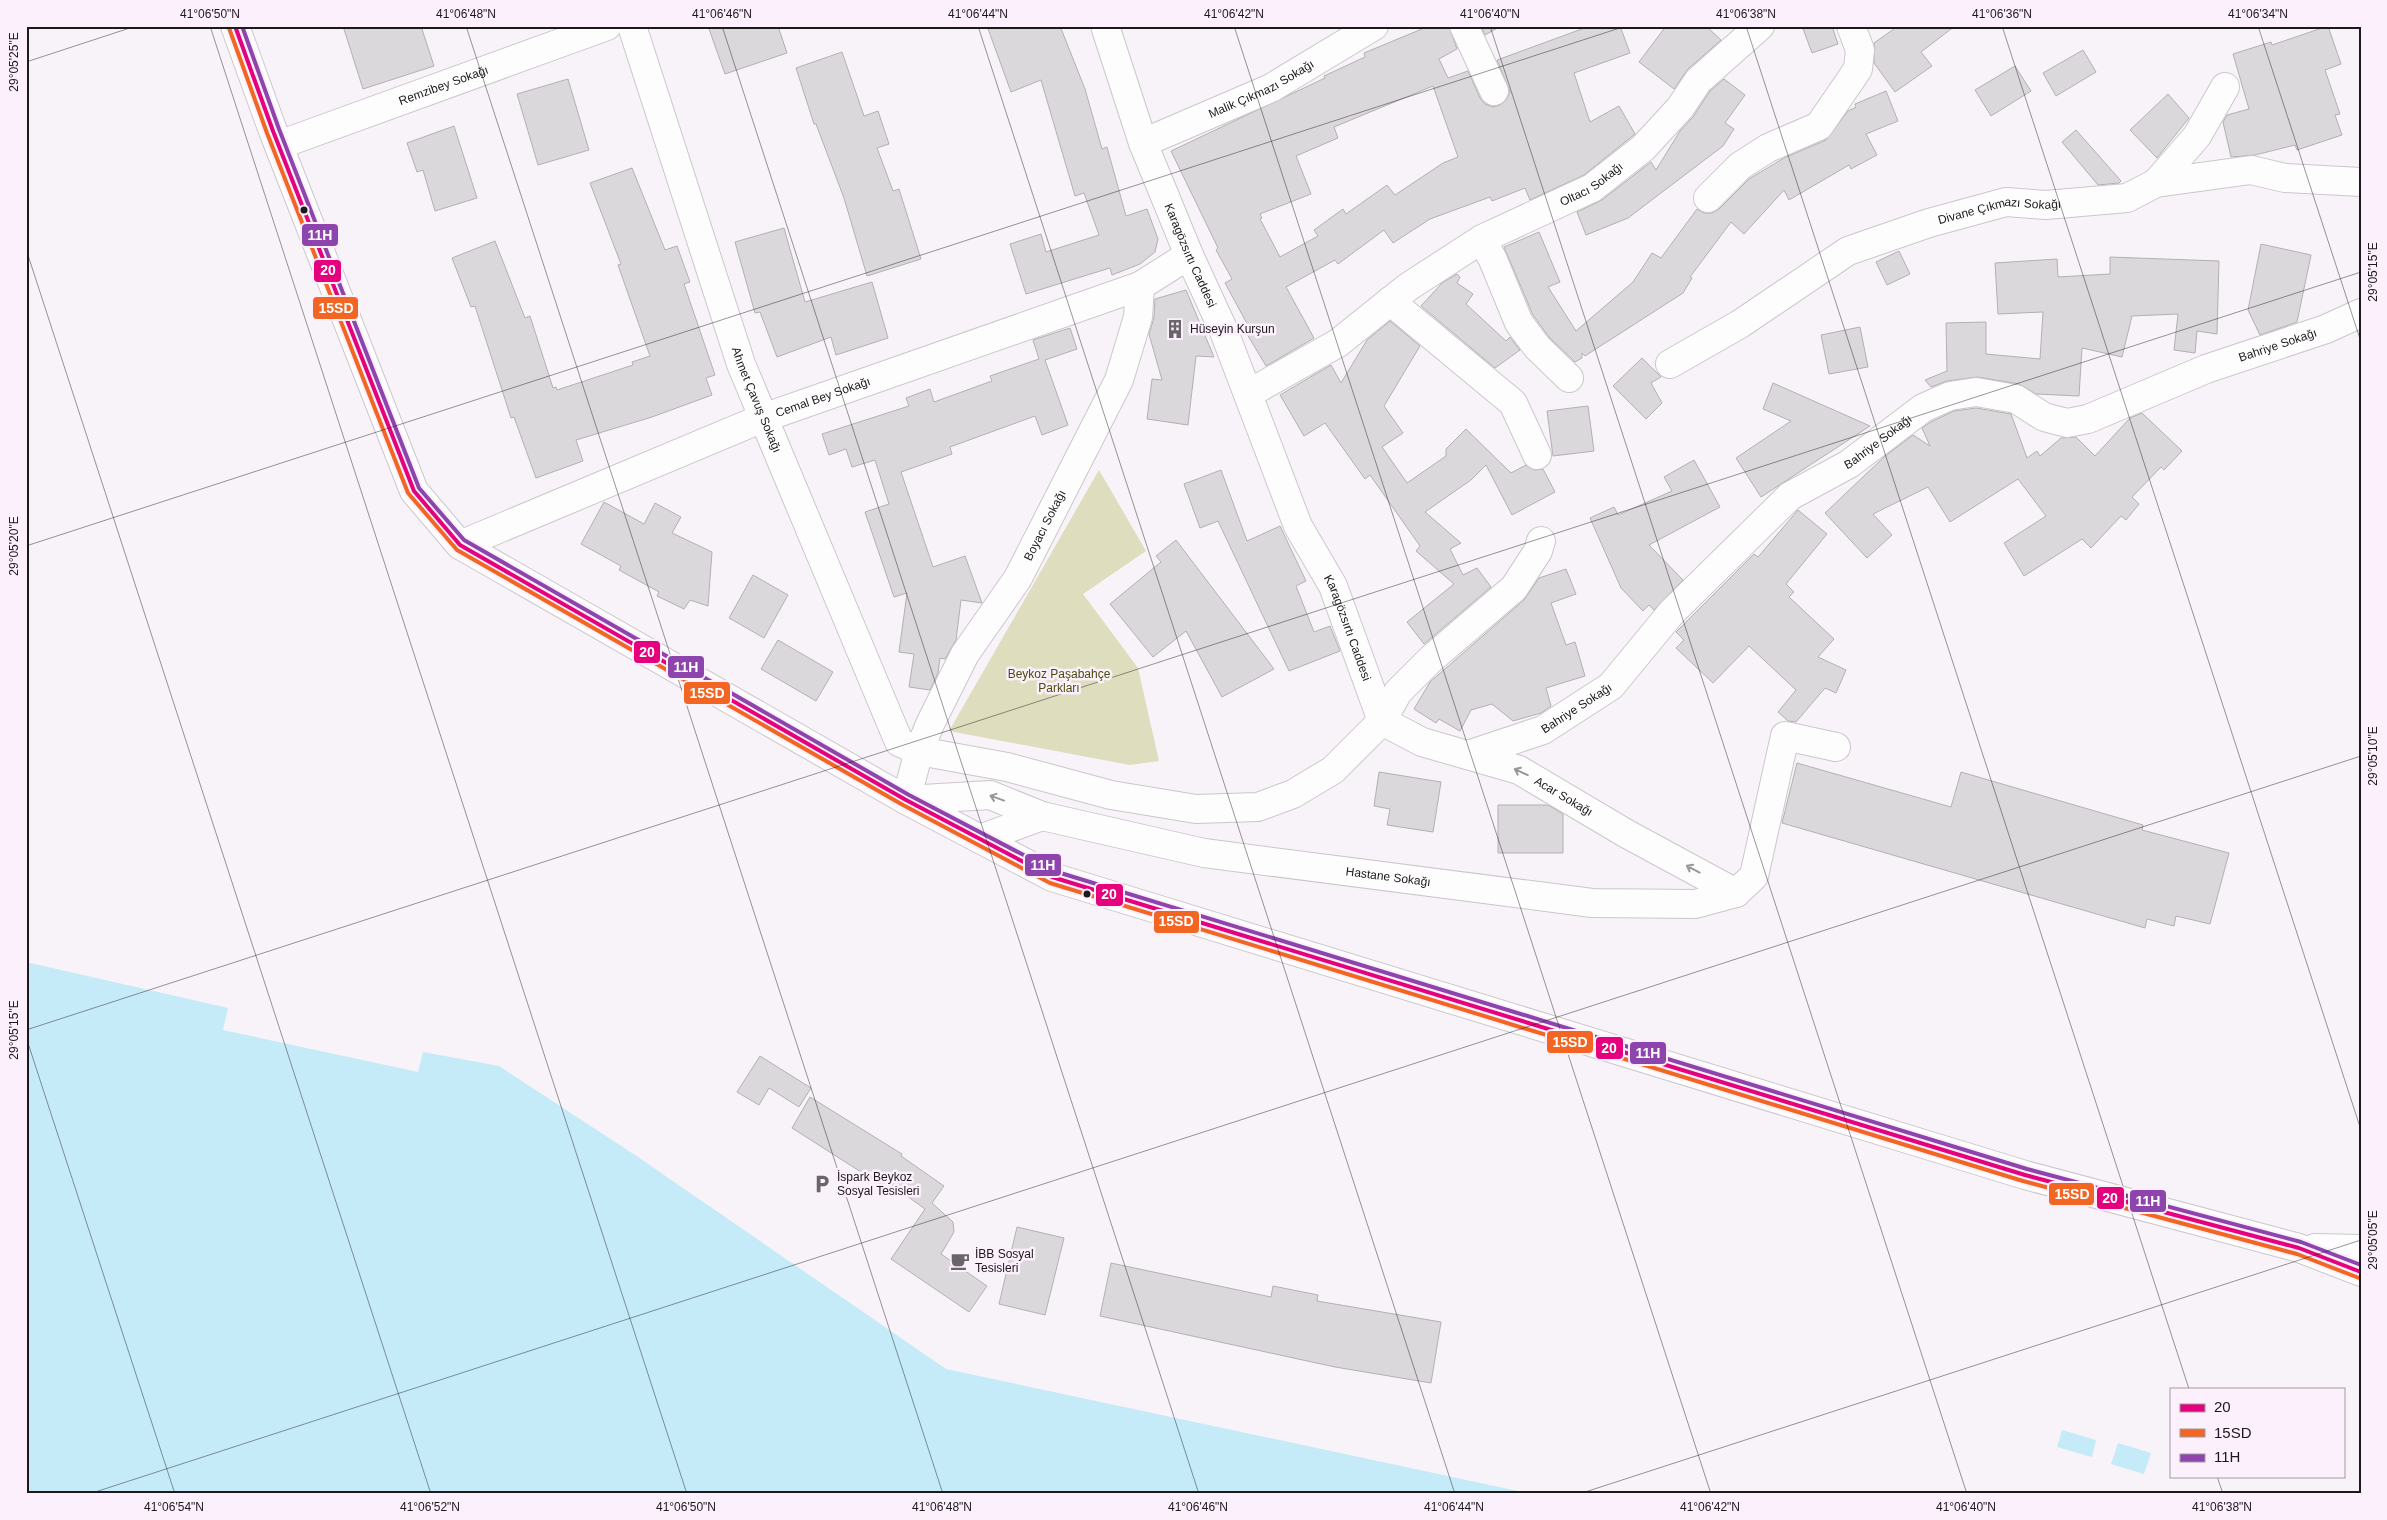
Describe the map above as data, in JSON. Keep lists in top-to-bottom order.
{
  "streets": {
    "street": [
      "Remzibey Sokağı",
      "Malik Çıkmazı Sokağı",
      "Oltacı Sokağı",
      "Divane Çıkmazı Sokağı",
      "Karagözsırtı Caddesi",
      "Bahriye Sokağı",
      "Cemal Bey Sokağı",
      "Ahmet Çavuş Sokağı",
      "Boyacı Sokağı",
      "Acar Sokağı",
      "Hastane Sokağı"
    ]
  },
  "crossings": [
    ["Malik Çıkmazı Sokağı", "Karagözsırtı Caddesi"],
    ["Oltacı Sokağı", "Karagözsırtı Caddesi"],
    ["Karagözsırtı Caddesi", "Cemal Bey Sokağı"],
    ["Karagözsırtı Caddesi", "Acar Sokağı"],
    ["Bahriye Sokağı", "Acar Sokağı"],
    ["Cemal Bey Sokağı", "Ahmet Çavuş Sokağı"],
    ["Cemal Bey Sokağı", "Boyacı Sokağı"],
    ["Ahmet Çavuş Sokağı", "Boyacı Sokağı"],
    ["Acar Sokağı", "Hastane Sokağı"]
  ],
  "parks": ["Beykoz Paşabahçe Parkları"],
  "places": {
    "building": ["Hüseyin Kurşun"],
    "parking": ["İspark Beykoz Sosyal Tesisleri"],
    "cafe": ["İBB Sosyal Tesisleri"]
  },
  "lines": ["transit line 20", "transit line 11H", "transit line 15SD"],
  "legend": ["20", "15SD", "11H"],
  "coordinates": [
    "41°06'50\"N",
    "41°06'48\"N",
    "41°06'46\"N",
    "41°06'44\"N",
    "41°06'42\"N",
    "41°06'40\"N",
    "41°06'38\"N",
    "41°06'36\"N",
    "41°06'34\"N",
    "29°05'25\"E",
    "29°05'15\"E",
    "29°05'20\"E",
    "29°05'10\"E",
    "29°05'05\"E",
    "41°06'54\"N",
    "41°06'52\"N"
  ]
}
